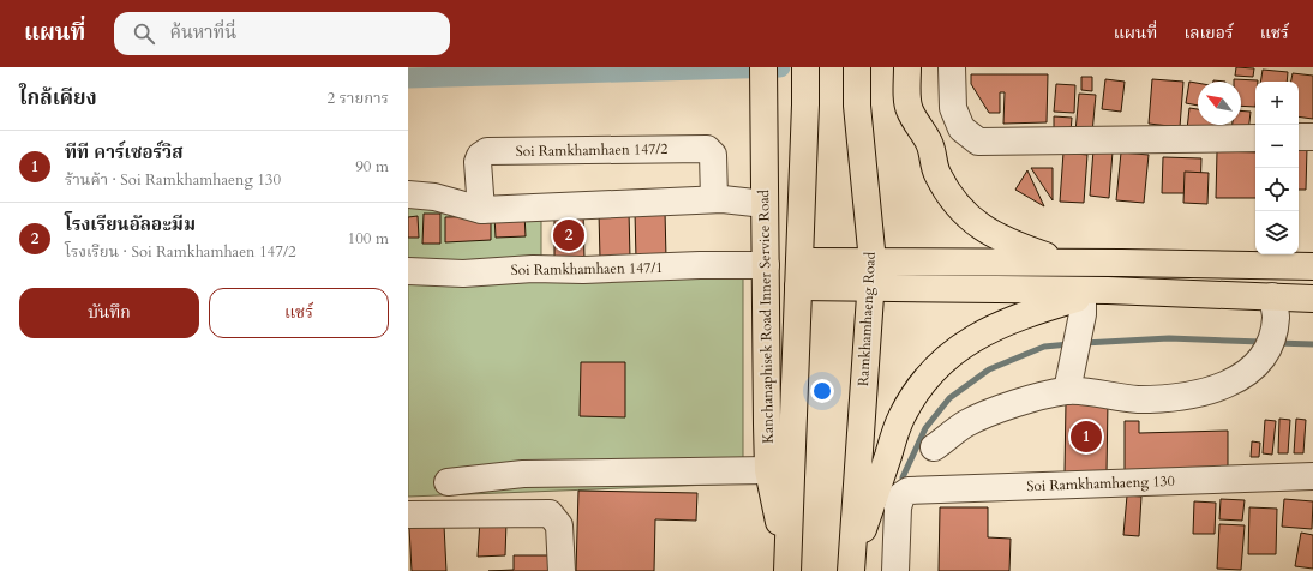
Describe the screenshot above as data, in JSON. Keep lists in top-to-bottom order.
{
  "streets": {
    "main road": ["Kanchanaphisek Road Inner Service Road", "Ramkhamhaeng Road"],
    "street": ["Soi Ramkhamhaen 147/2", "Soi Ramkhamhaen 147/1", "Soi Ramkhamhaeng 130"]
  },
  "crossings": [
    ["Soi Ramkhamhaen 147/1", "Kanchanaphisek Road Inner Service Road"]
  ],
  "north": "top left",
  "page": {
    "header": "แผนที่",
    "search": "ค้นหาที่นี่",
    "nav": ["แผนที่", "เลเยอร์", "แชร์"],
    "heading": ["ใกล้เคียง", "2 รายการ"],
    "map_buttons": ["+", "−"],
    "list": [
      {
        "mark": "1",
        "name": "ทีที คาร์เซอร์วิส",
        "note": "ร้านค้า · Soi Ramkhamhaeng 130",
        "value": "90 m"
      },
      {
        "mark": "2",
        "name": "โรงเรียนอัลอะมีม",
        "note": "โรงเรียน · Soi Ramkhamhaen 147/2",
        "value": "100 m"
      }
    ],
    "pins": ["2", "1"],
    "buttons": ["บันทึก", "แชร์"]
  }
}
